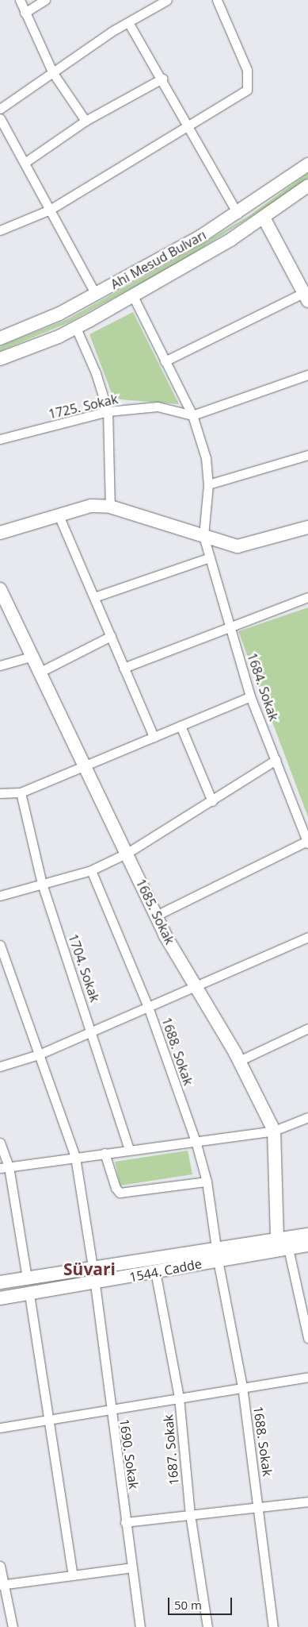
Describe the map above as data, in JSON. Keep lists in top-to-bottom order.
{
  "streets": {
    "main road": ["Ahi Mesud Bulvarı", "1685. Sokak", "1544. Cadde"],
    "street": [
      "1725. Sokak",
      "1684. Sokak",
      "1704. Sokak",
      "1688. Sokak",
      "1687. Sokak",
      "1690. Sokak"
    ]
  },
  "crossings": [
    ["1685. Sokak", "1544. Cadde"],
    ["1688. Sokak", "1544. Cadde"],
    ["1544. Cadde", "1687. Sokak"],
    ["1544. Cadde", "1690. Sokak"]
  ],
  "districts": ["Süvari"],
  "scale_bar": "50 m"
}
